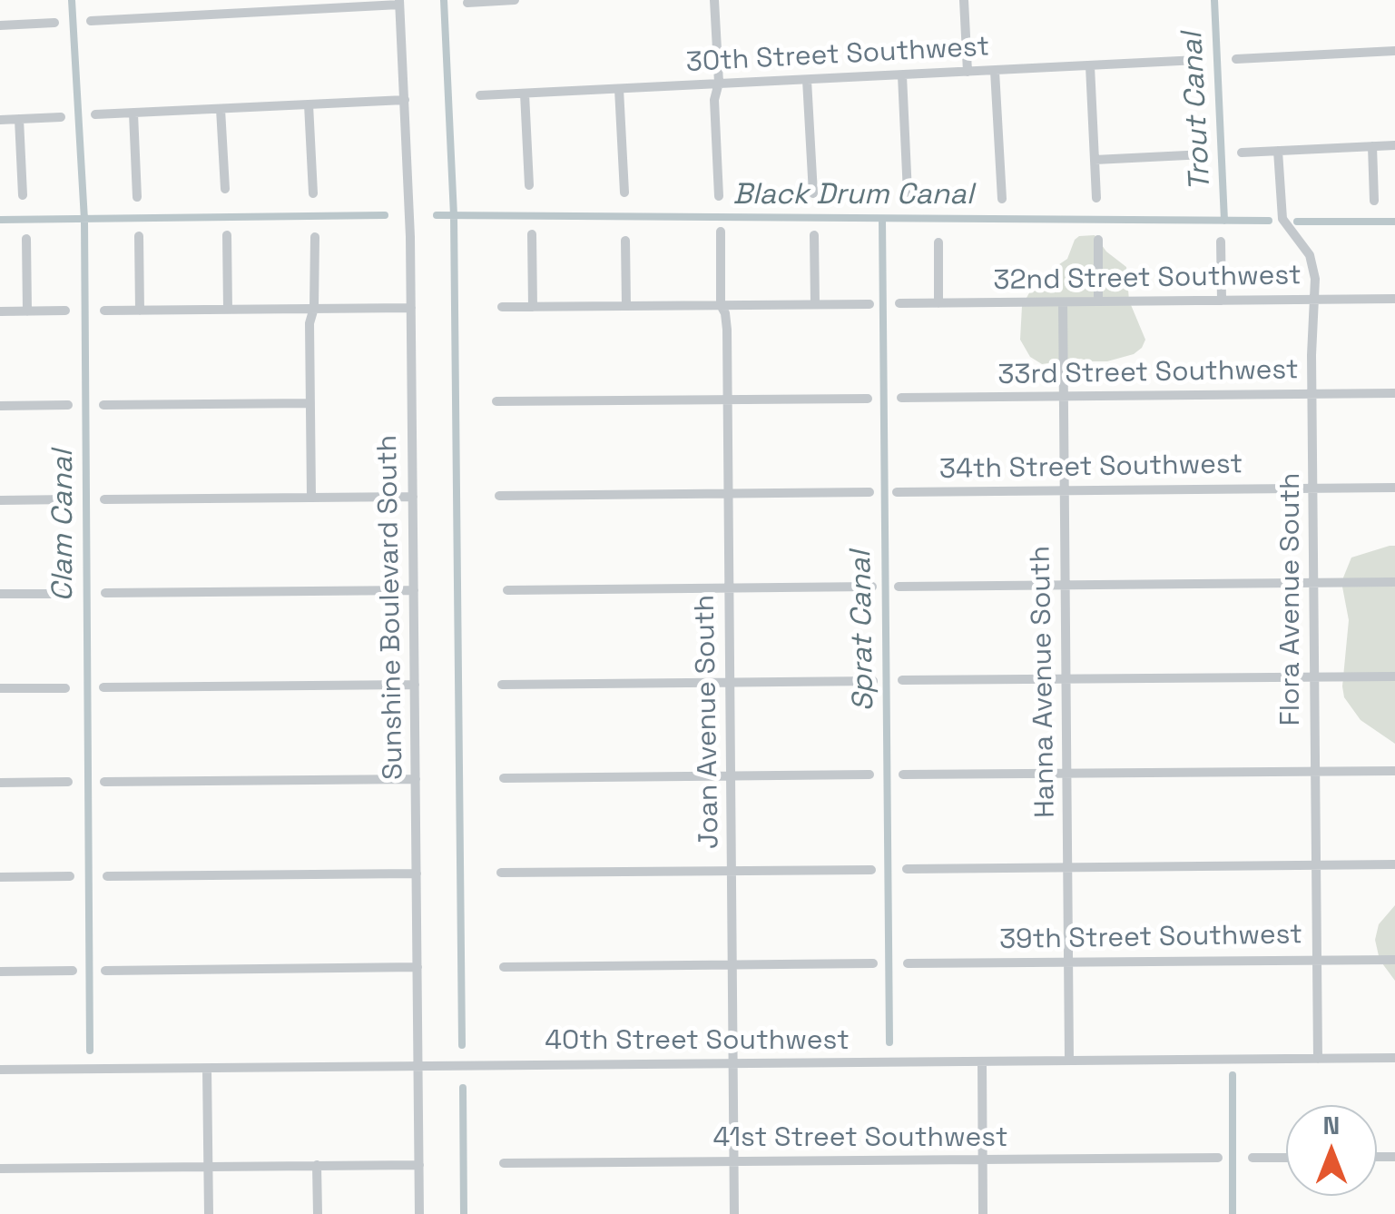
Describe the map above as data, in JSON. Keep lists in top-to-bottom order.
{
  "streets": {
    "street": [
      "30th Street Southwest",
      "32nd Street Southwest",
      "33rd Street Southwest",
      "34th Street Southwest",
      "Flora Avenue South",
      "Sunshine Boulevard South",
      "Hanna Avenue South",
      "Joan Avenue South",
      "39th Street Southwest",
      "40th Street Southwest",
      "41st Street Southwest"
    ]
  },
  "crossings": [
    ["32nd Street Southwest", "Flora Avenue South"],
    ["32nd Street Southwest", "Hanna Avenue South"],
    ["33rd Street Southwest", "Flora Avenue South"],
    ["33rd Street Southwest", "Hanna Avenue South"],
    ["34th Street Southwest", "Flora Avenue South"],
    ["34th Street Southwest", "Hanna Avenue South"],
    ["Flora Avenue South", "39th Street Southwest"],
    ["Flora Avenue South", "40th Street Southwest"],
    ["Sunshine Boulevard South", "40th Street Southwest"],
    ["Hanna Avenue South", "39th Street Southwest"],
    ["Hanna Avenue South", "40th Street Southwest"],
    ["Joan Avenue South", "40th Street Southwest"],
    ["Joan Avenue South", "41st Street Southwest"]
  ],
  "water": [
    "Trout Canal",
    "Black Drum Canal",
    "Clam Canal",
    "Sprat Canal"
  ],
  "north": "top"
}
